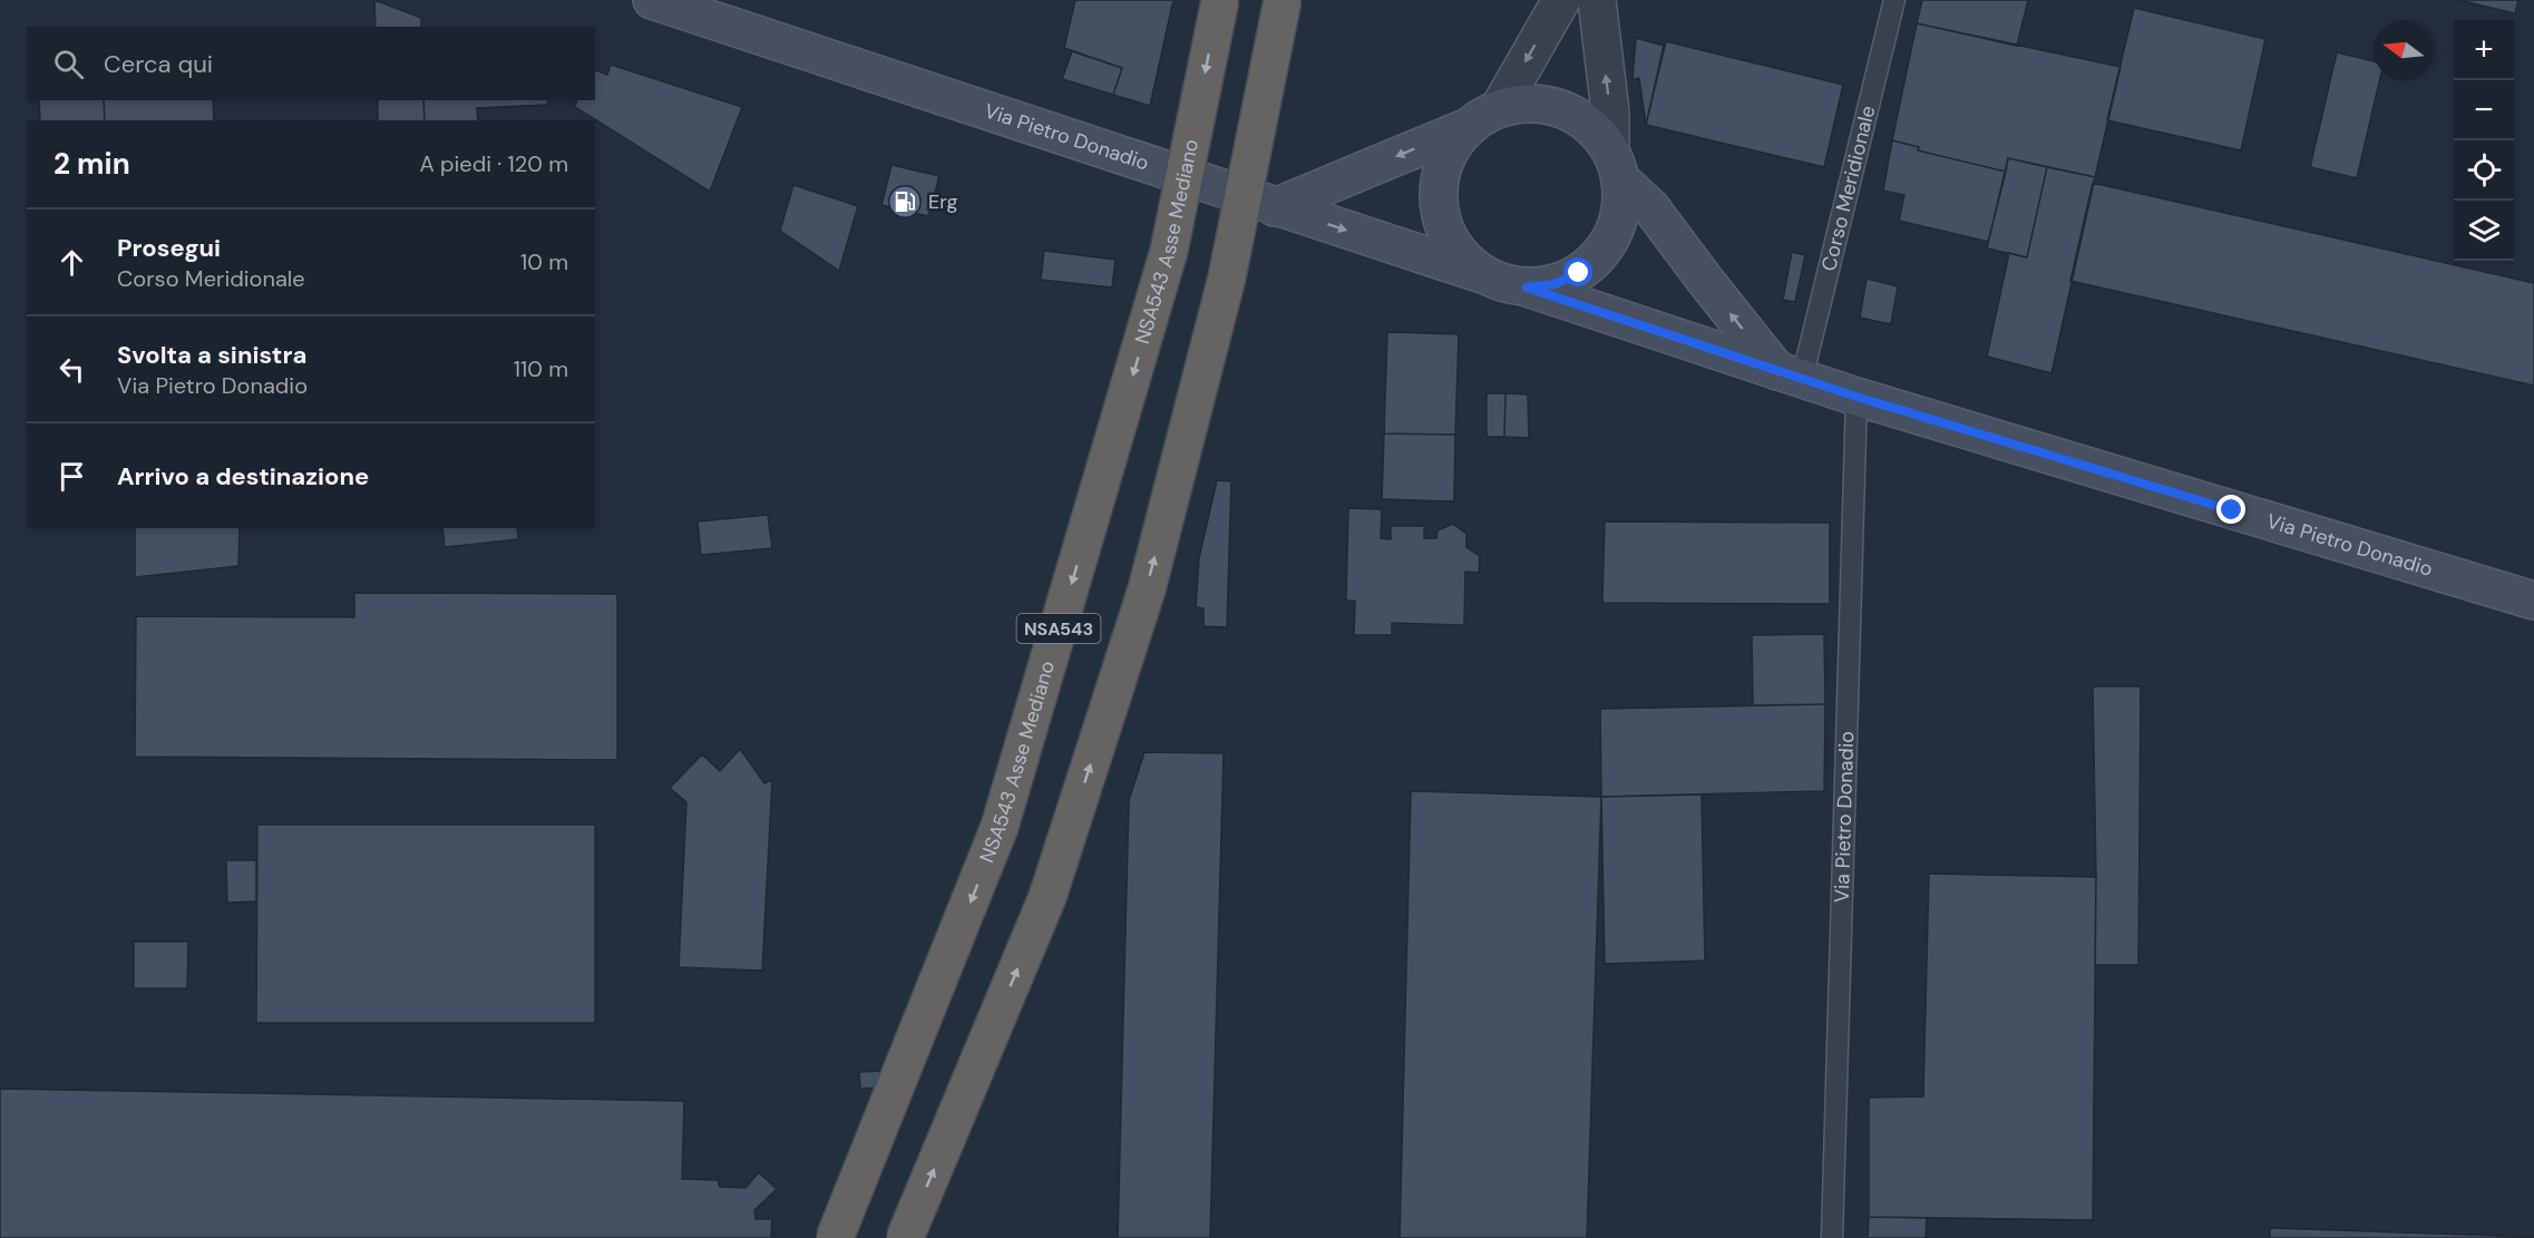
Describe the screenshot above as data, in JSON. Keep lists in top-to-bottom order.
{
  "streets": {
    "highway": ["NSA543 Asse Mediano", "NSA543"],
    "main road": ["Via Pietro Donadio"],
    "lane": ["Corso Meridionale"]
  },
  "crossings": [
    ["Via Pietro Donadio", "Corso Meridionale"]
  ],
  "places": {
    "fuel station": ["Erg"]
  },
  "north": "left",
  "page": {
    "map_buttons": ["+", "−"],
    "search": "Cerca qui",
    "heading": ["2 min", "A piedi · 120 m"],
    "list": [
      ["Prosegui", "Corso Meridionale", "10 m"],
      ["Svolta a sinistra", "Via Pietro Donadio", "110 m"],
      "Arrivo a destinazione"
    ]
  }
}
